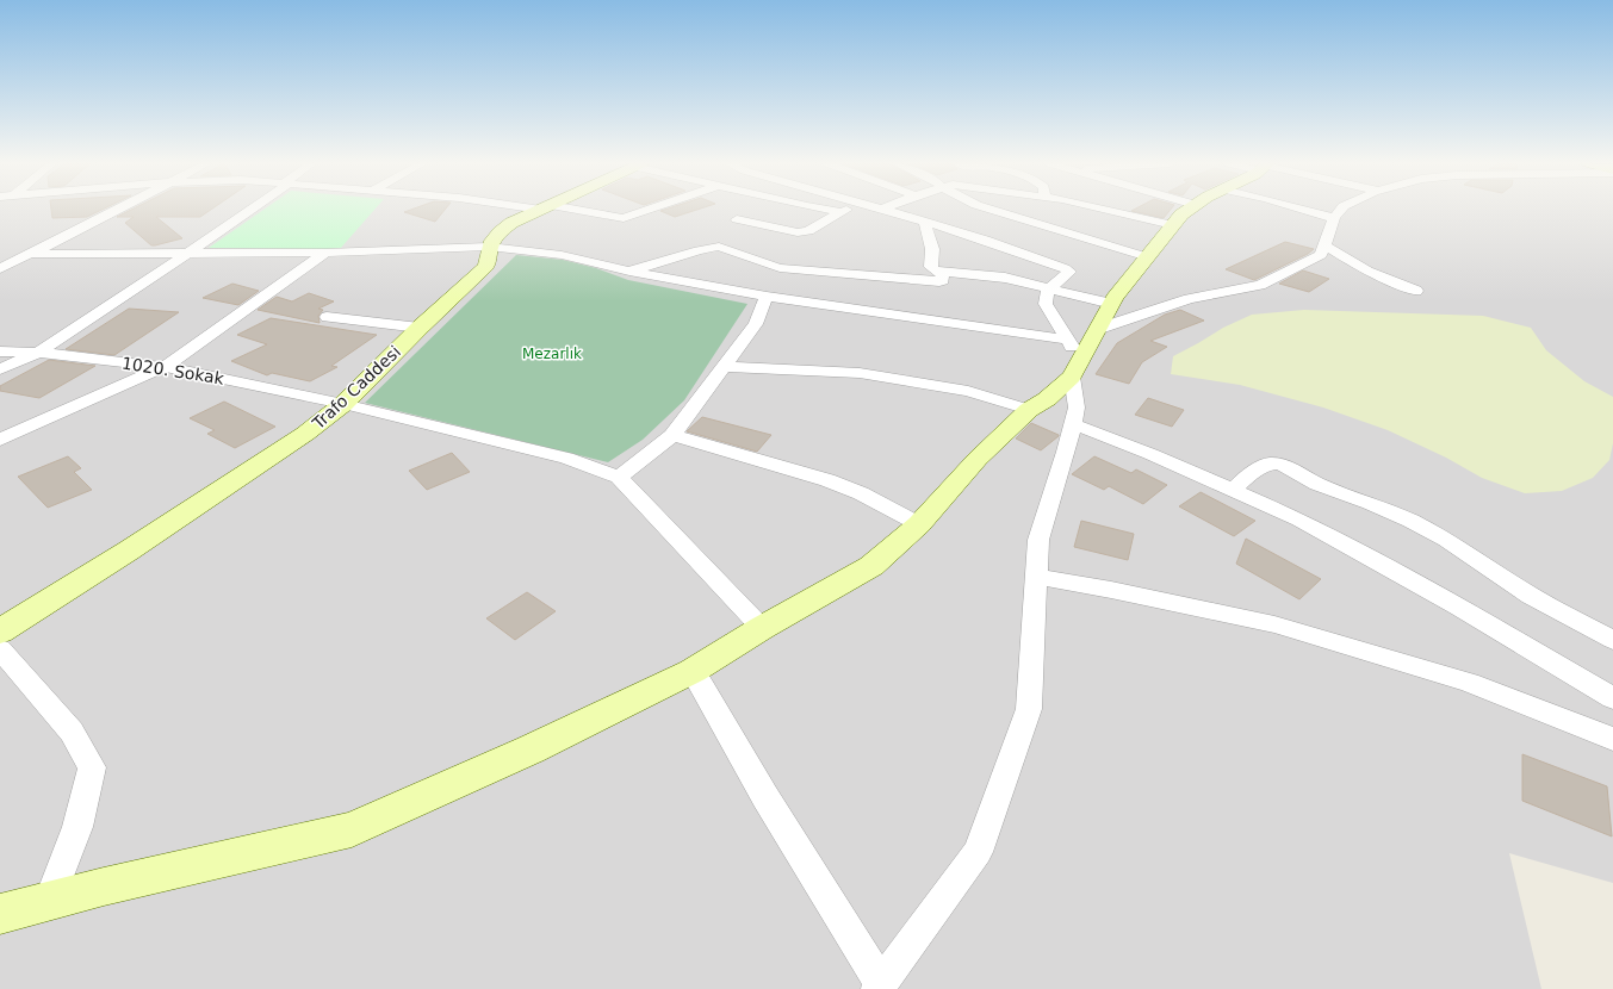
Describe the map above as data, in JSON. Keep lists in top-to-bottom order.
{
  "streets": {
    "street": ["1020. Sokak", "Trafo Caddesi"]
  },
  "crossings": [
    ["1020. Sokak", "Trafo Caddesi"]
  ],
  "parks": ["Mezarlık"]
}
